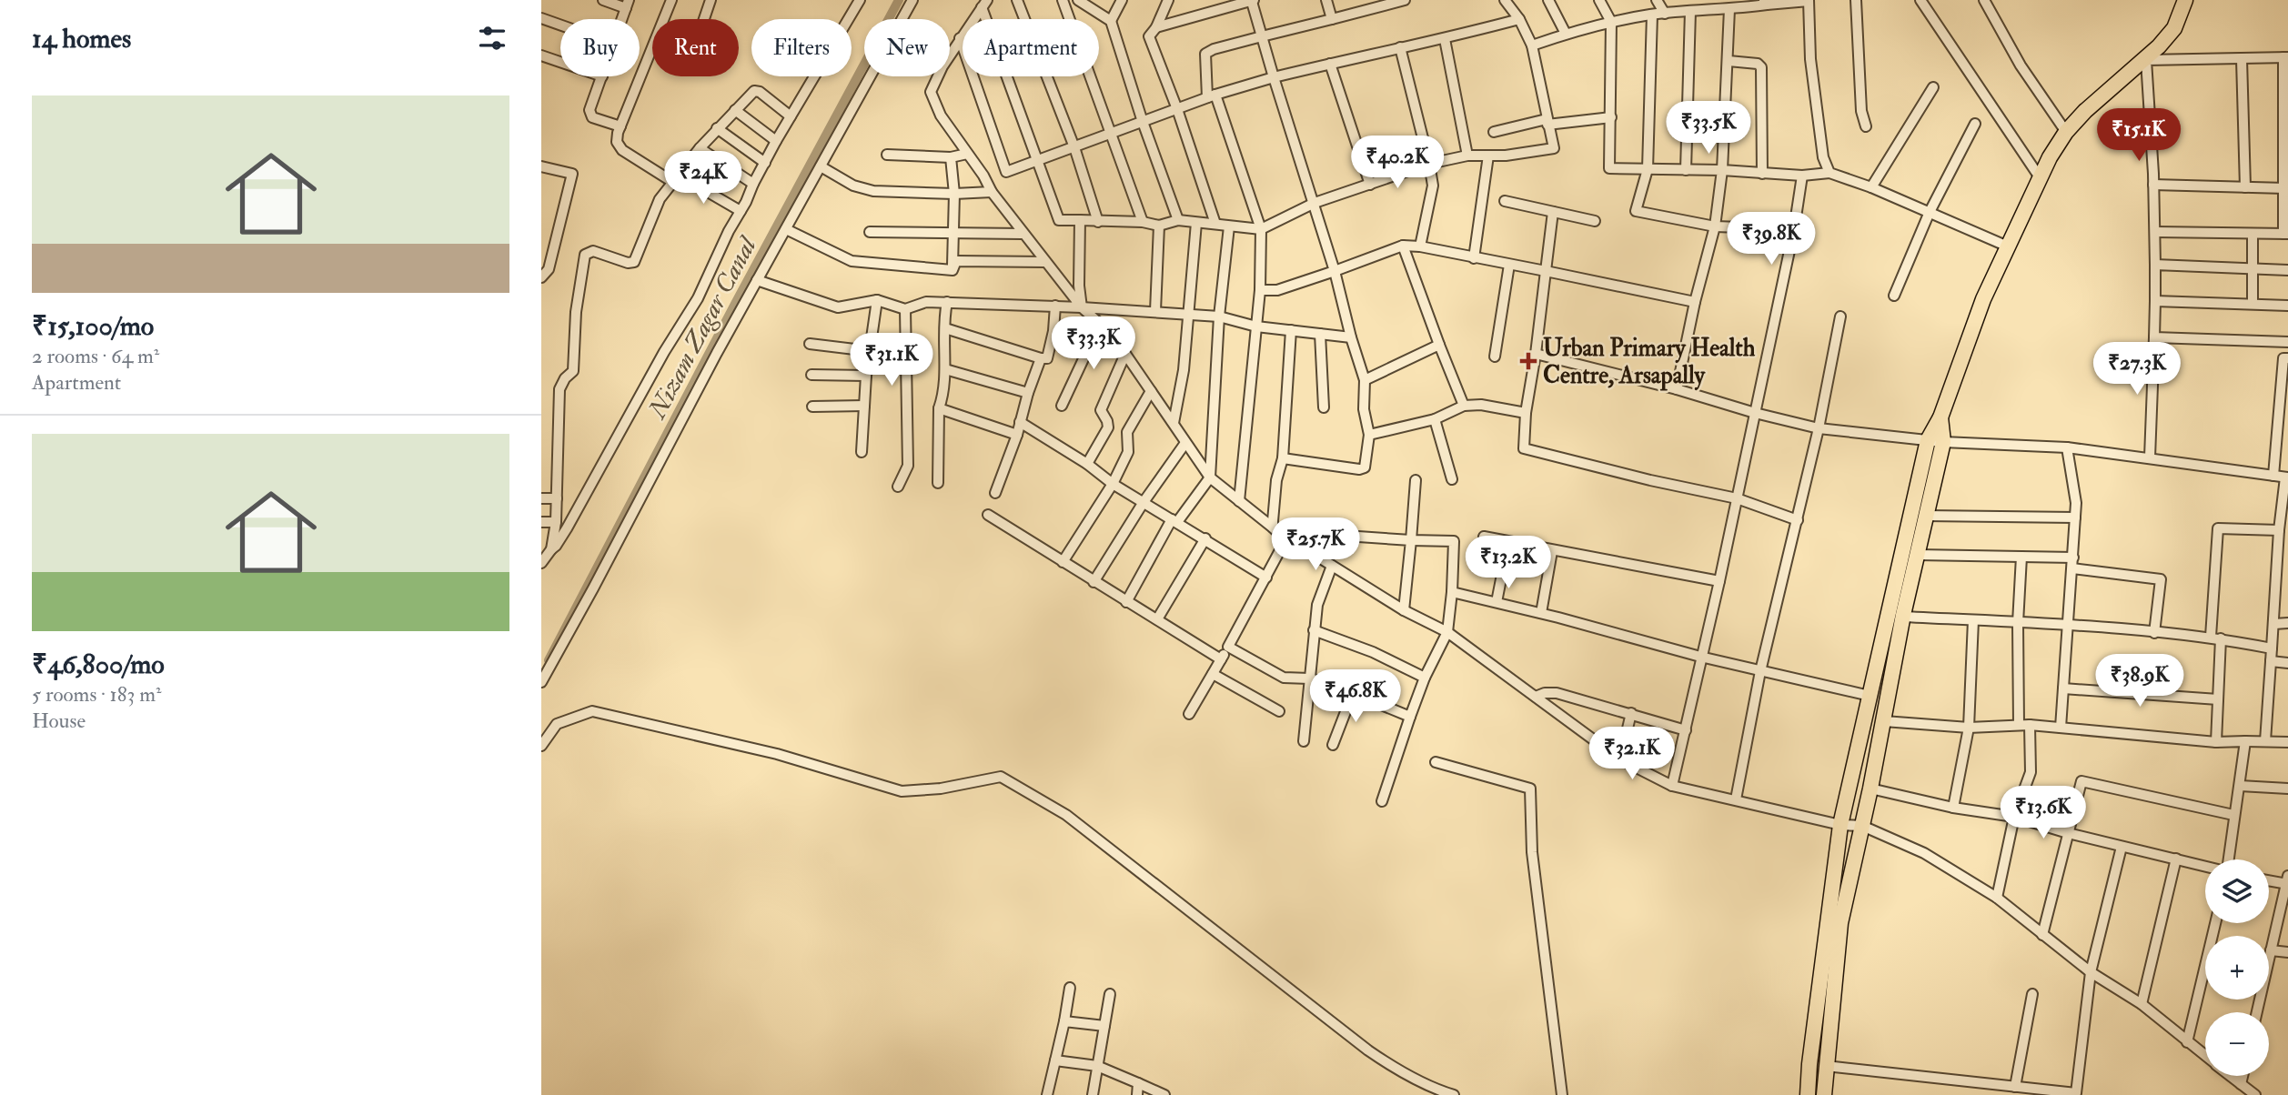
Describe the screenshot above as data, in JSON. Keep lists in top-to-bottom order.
{
  "water": ["Nizam Zagar Canal"],
  "places": {
    "health": ["Urban Primary Health Centre, Arsapally"]
  },
  "page": {
    "heading": "14 homes",
    "chip": [
      "Buy",
      "Rent",
      "Filters",
      "New",
      "Apartment"
    ],
    "list": [
      {
        "name": "₹15,100/mo",
        "note": "2 rooms · 64 m² · Apartment"
      },
      {
        "name": "₹46,800/mo",
        "note": "5 rooms · 183 m² · House"
      }
    ],
    "price": [
      "₹33.5K",
      "₹15.1K",
      "₹40.2K",
      "₹24K",
      "₹39.8K",
      "₹33.3K",
      "₹31.1K",
      "₹27.3K",
      "₹25.7K",
      "₹13.2K",
      "₹38.9K",
      "₹46.8K",
      "₹32.1K",
      "₹13.6K"
    ],
    "map_buttons": ["+", "−"]
  }
}
